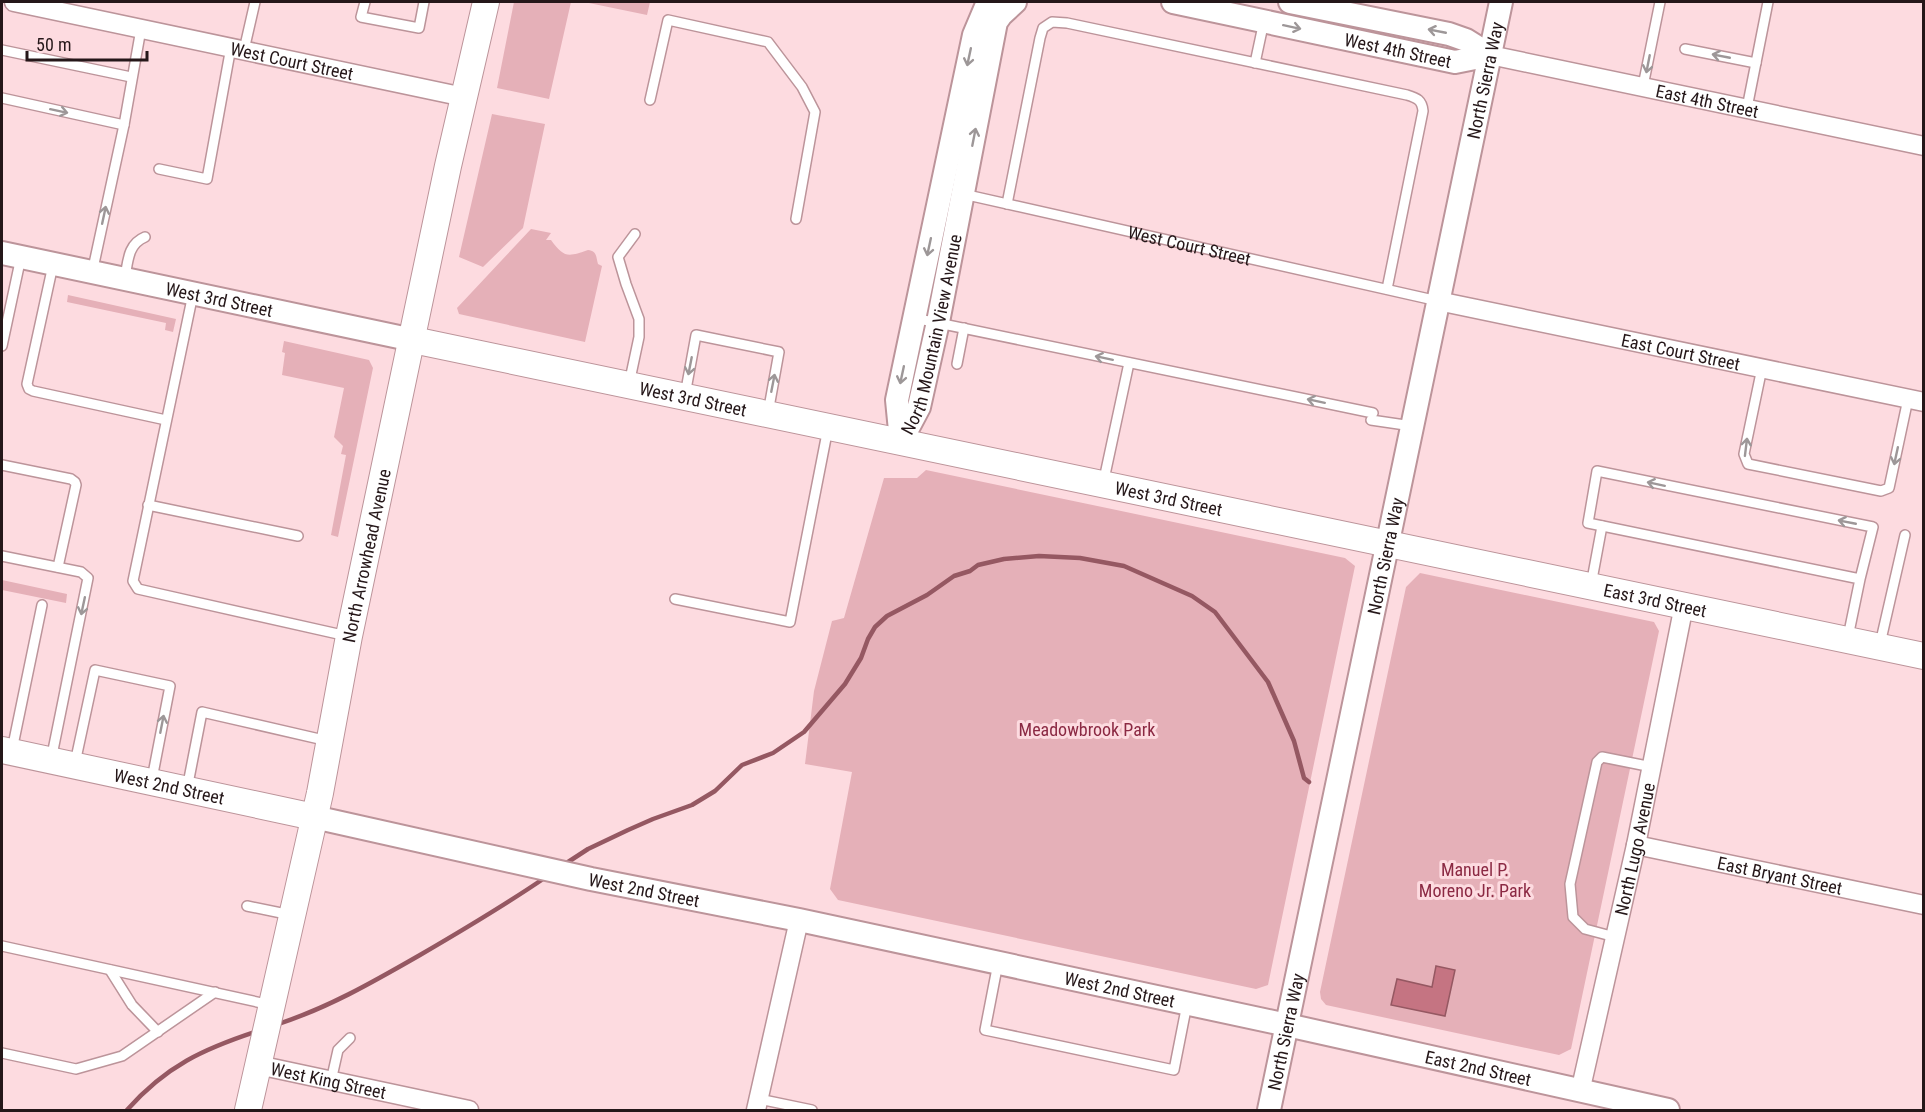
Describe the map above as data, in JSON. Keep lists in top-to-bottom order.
{
  "streets": {
    "main road": [
      "West 3rd Street",
      "North Arrowhead Avenue",
      "East 3rd Street",
      "West 2nd Street"
    ],
    "street": [
      "West 4th Street",
      "West Court Street",
      "North Sierra Way",
      "East 4th Street",
      "North Mountain View Avenue",
      "East Court Street",
      "North Lugo Avenue",
      "East Bryant Street",
      "East 2nd Street",
      "West King Street"
    ]
  },
  "crossings": [
    ["West 4th Street", "North Sierra Way"],
    ["West 4th Street", "East 4th Street"],
    ["West Court Street", "North Sierra Way"],
    ["West Court Street", "North Mountain View Avenue"],
    ["West Court Street", "East Court Street"],
    ["West Court Street", "North Arrowhead Avenue"],
    ["North Sierra Way", "East 4th Street"],
    ["North Sierra Way", "West 3rd Street"],
    ["North Sierra Way", "East Court Street"],
    ["North Sierra Way", "East 3rd Street"],
    ["North Sierra Way", "West 2nd Street"],
    ["North Sierra Way", "East 2nd Street"],
    ["West 3rd Street", "North Mountain View Avenue"],
    ["West 3rd Street", "North Arrowhead Avenue"],
    ["West 3rd Street", "East 3rd Street"],
    ["North Arrowhead Avenue", "West 2nd Street"],
    ["North Arrowhead Avenue", "West King Street"],
    ["East 3rd Street", "North Lugo Avenue"],
    ["West 2nd Street", "East 2nd Street"],
    ["North Lugo Avenue", "East Bryant Street"],
    ["North Lugo Avenue", "East 2nd Street"]
  ],
  "parks": ["Meadowbrook Park", "Manuel P. Moreno Jr. Park"],
  "scale_bar": "50 m"
}
